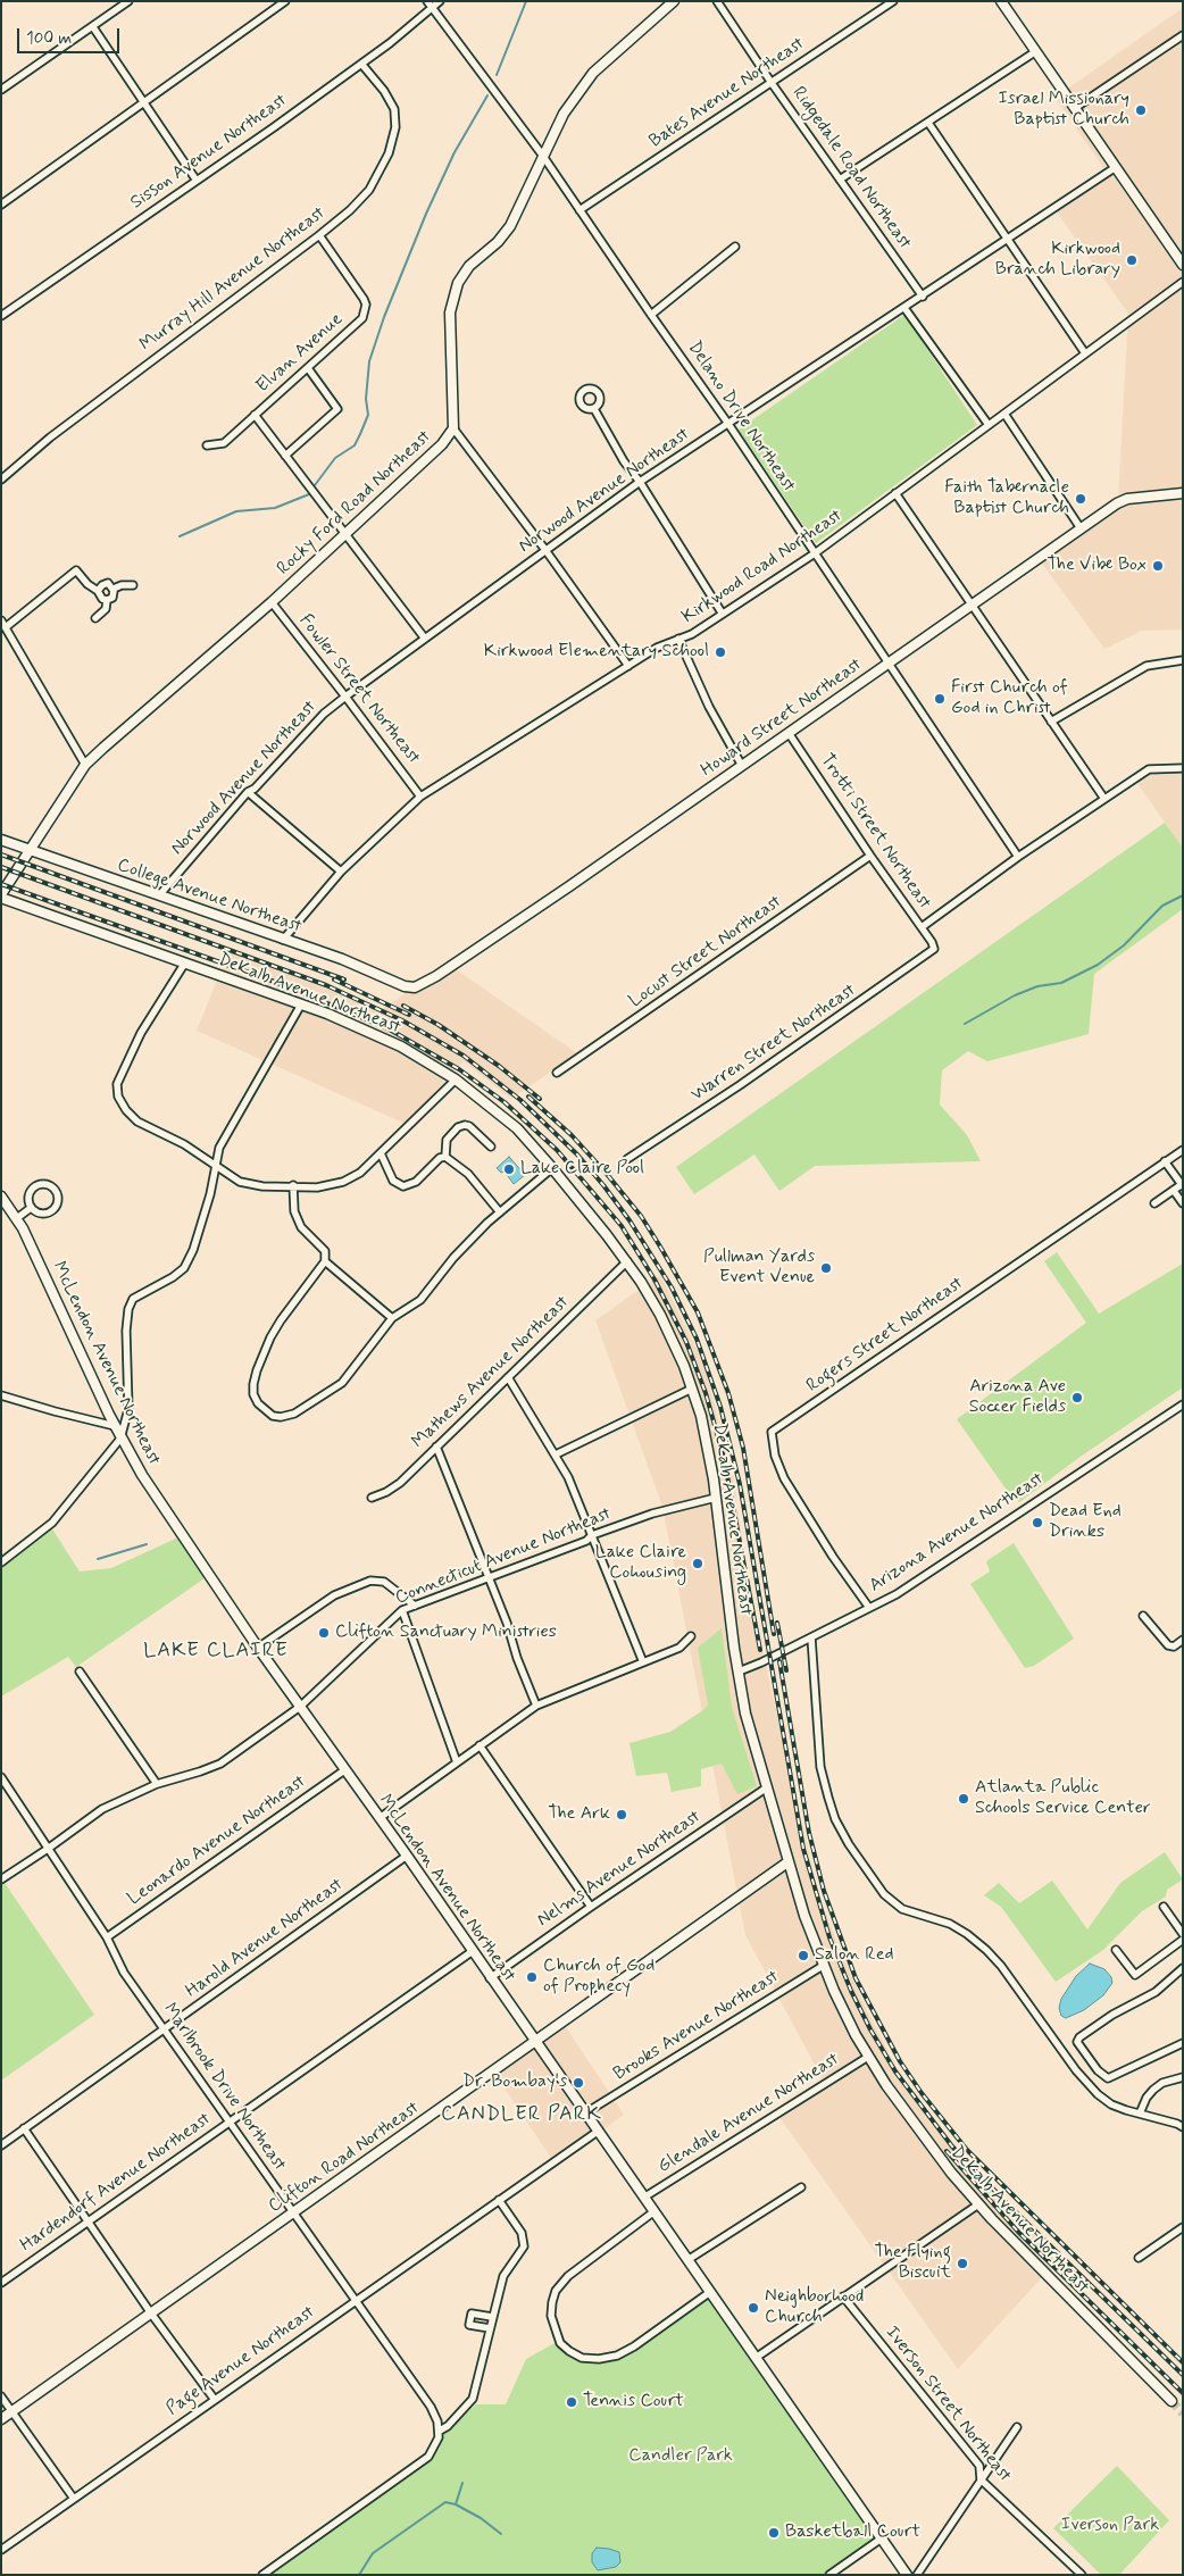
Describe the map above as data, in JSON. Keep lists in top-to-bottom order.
{
  "streets": {
    "street": [
      "Bates Avenue Northeast",
      "Sisson Avenue Northeast",
      "Ridgedale Road Northeast",
      "Murray Hill Avenue Northeast",
      "Elvan Avenue",
      "Delano Drive Northeast",
      "Norwood Avenue Northeast",
      "Rocky Ford Road Northeast",
      "Kirkwood Road Northeast",
      "Fowler Street Northeast",
      "Howard Street Northeast",
      "Trotti Street Northeast",
      "College Avenue Northeast",
      "Locust Street Northeast",
      "DeKalb Avenue Northeast",
      "Warren Street Northeast",
      "Rogers Street Northeast",
      "McLendon Avenue Northeast",
      "Mathews Avenue Northeast",
      "Arizona Avenue Northeast",
      "Connecticut Avenue Northeast",
      "Leonardo Avenue Northeast",
      "Nelms Avenue Northeast",
      "Harold Avenue Northeast",
      "Brooks Avenue Northeast",
      "Marlbrook Drive Northeast",
      "Glendale Avenue Northeast",
      "Clifton Road Northeast",
      "Hardendorf Avenue Northeast",
      "Page Avenue Northeast",
      "Iverson Street Northeast"
    ]
  },
  "crossings": [
    ["Bates Avenue Northeast", "Ridgedale Road Northeast"],
    ["Bates Avenue Northeast", "Delano Drive Northeast"],
    ["Sisson Avenue Northeast", "Murray Hill Avenue Northeast"],
    ["Sisson Avenue Northeast", "Delano Drive Northeast"],
    ["Ridgedale Road Northeast", "Norwood Avenue Northeast"],
    ["Murray Hill Avenue Northeast", "Elvan Avenue"],
    ["Delano Drive Northeast", "Norwood Avenue Northeast"],
    ["Delano Drive Northeast", "Rocky Ford Road Northeast"],
    ["Delano Drive Northeast", "Kirkwood Road Northeast"],
    ["Delano Drive Northeast", "Howard Street Northeast"],
    ["Norwood Avenue Northeast", "Fowler Street Northeast"],
    ["Norwood Avenue Northeast", "College Avenue Northeast"],
    ["Rocky Ford Road Northeast", "Fowler Street Northeast"],
    ["Rocky Ford Road Northeast", "College Avenue Northeast"],
    ["Rocky Ford Road Northeast", "DeKalb Avenue Northeast"],
    ["Kirkwood Road Northeast", "Fowler Street Northeast"],
    ["Kirkwood Road Northeast", "College Avenue Northeast"],
    ["Howard Street Northeast", "Trotti Street Northeast"],
    ["Howard Street Northeast", "College Avenue Northeast"],
    ["Trotti Street Northeast", "Locust Street Northeast"],
    ["Trotti Street Northeast", "Warren Street Northeast"],
    ["DeKalb Avenue Northeast", "Mathews Avenue Northeast"],
    ["DeKalb Avenue Northeast", "Arizona Avenue Northeast"],
    ["DeKalb Avenue Northeast", "Connecticut Avenue Northeast"],
    ["DeKalb Avenue Northeast", "Nelms Avenue Northeast"],
    ["DeKalb Avenue Northeast", "Brooks Avenue Northeast"],
    ["DeKalb Avenue Northeast", "Glendale Avenue Northeast"],
    ["DeKalb Avenue Northeast", "Clifton Road Northeast"],
    ["Rogers Street Northeast", "Arizona Avenue Northeast"],
    ["McLendon Avenue Northeast", "Connecticut Avenue Northeast"],
    ["McLendon Avenue Northeast", "Leonardo Avenue Northeast"],
    ["McLendon Avenue Northeast", "Nelms Avenue Northeast"],
    ["McLendon Avenue Northeast", "Harold Avenue Northeast"],
    ["McLendon Avenue Northeast", "Brooks Avenue Northeast"],
    ["McLendon Avenue Northeast", "Glendale Avenue Northeast"],
    ["McLendon Avenue Northeast", "Clifton Road Northeast"],
    ["McLendon Avenue Northeast", "Hardendorf Avenue Northeast"],
    ["McLendon Avenue Northeast", "Page Avenue Northeast"],
    ["Connecticut Avenue Northeast", "Marlbrook Drive Northeast"],
    ["Leonardo Avenue Northeast", "Marlbrook Drive Northeast"],
    ["Harold Avenue Northeast", "Marlbrook Drive Northeast"],
    ["Marlbrook Drive Northeast", "Clifton Road Northeast"],
    ["Marlbrook Drive Northeast", "Hardendorf Avenue Northeast"],
    ["Marlbrook Drive Northeast", "Page Avenue Northeast"]
  ],
  "districts": ["LAKE CLAIRE", "CANDLER PARK"],
  "parks": ["Candler Park", "Iverson Park"],
  "places": [
    "Israel Missionary Baptist Church",
    "Kirkwood Branch Library",
    "Faith Tabernacle Baptist Church",
    "The Vibe Box",
    "Kirkwood Elementary School",
    "First Church of God in Christ",
    "Lake Claire Pool",
    "Pullman Yards Event Venue",
    "Arizona Ave Soccer Fields",
    "Dead End Drinks",
    "Lake Claire Cohousing",
    "Clifton Sanctuary Ministries",
    "Atlanta Public Schools Service Center",
    "The Ark",
    "Salon Red",
    "Church of God of Prophecy",
    "Dr. Bombay's",
    "The Flying Biscuit",
    "Neighborhood Church",
    "Tennis Court",
    "Basketball Court"
  ],
  "scale_bar": "100 m"
}
